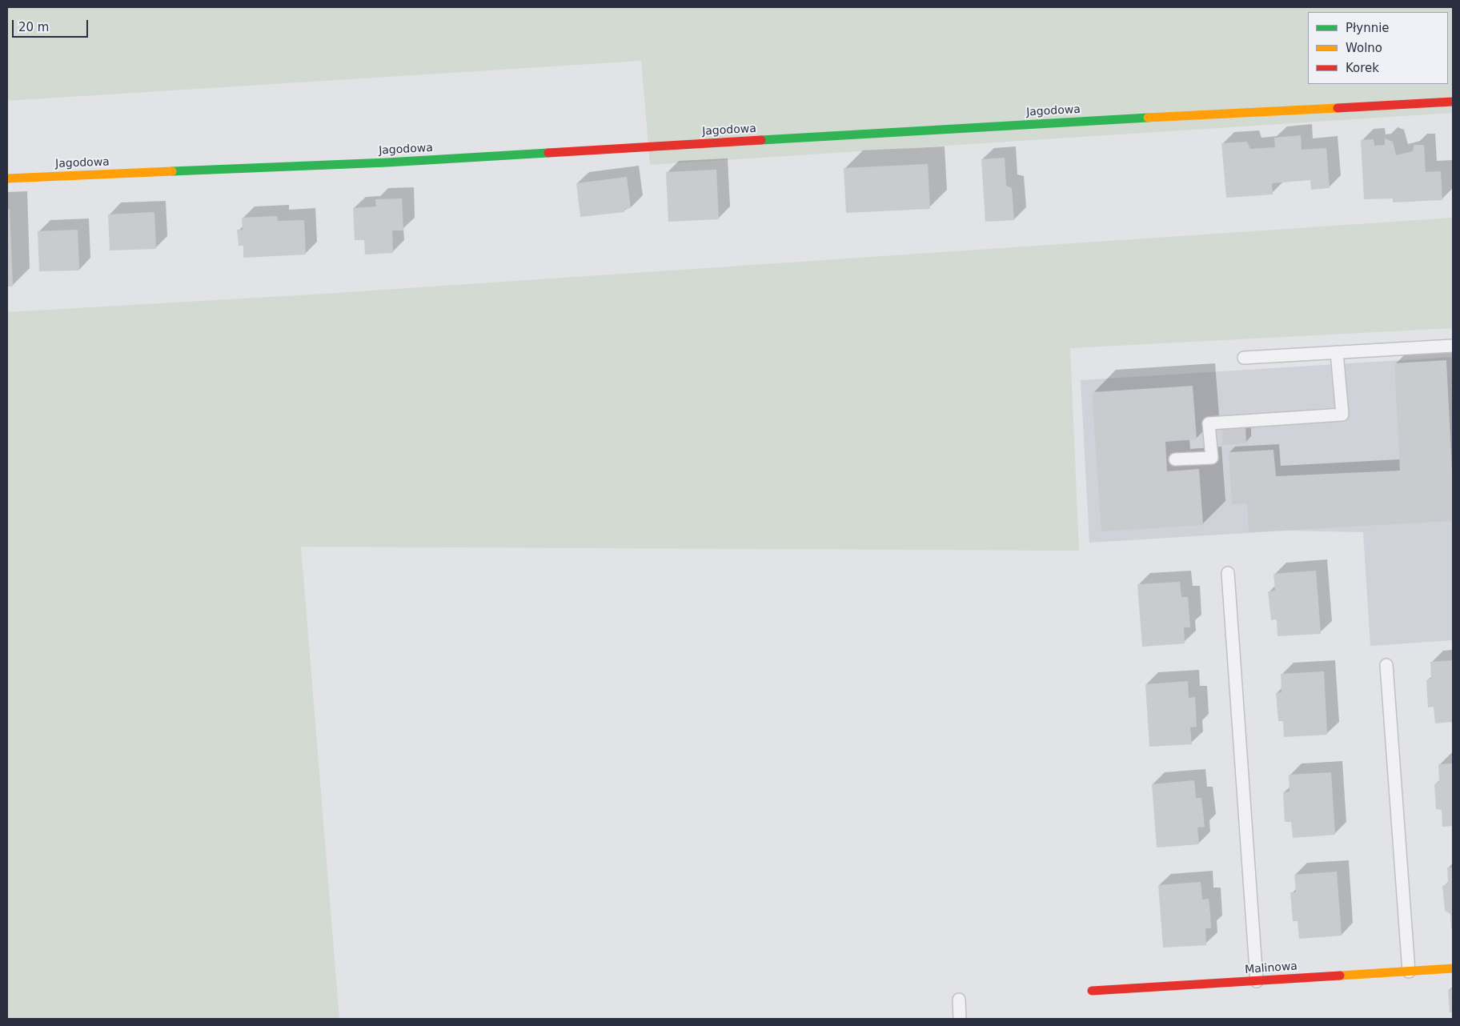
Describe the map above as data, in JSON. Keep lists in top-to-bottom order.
{
  "streets": {
    "street": ["Jagodowa", "Malinowa"]
  },
  "legend": ["Płynnie", "Wolno", "Korek"],
  "scale_bar": "20 m"
}
